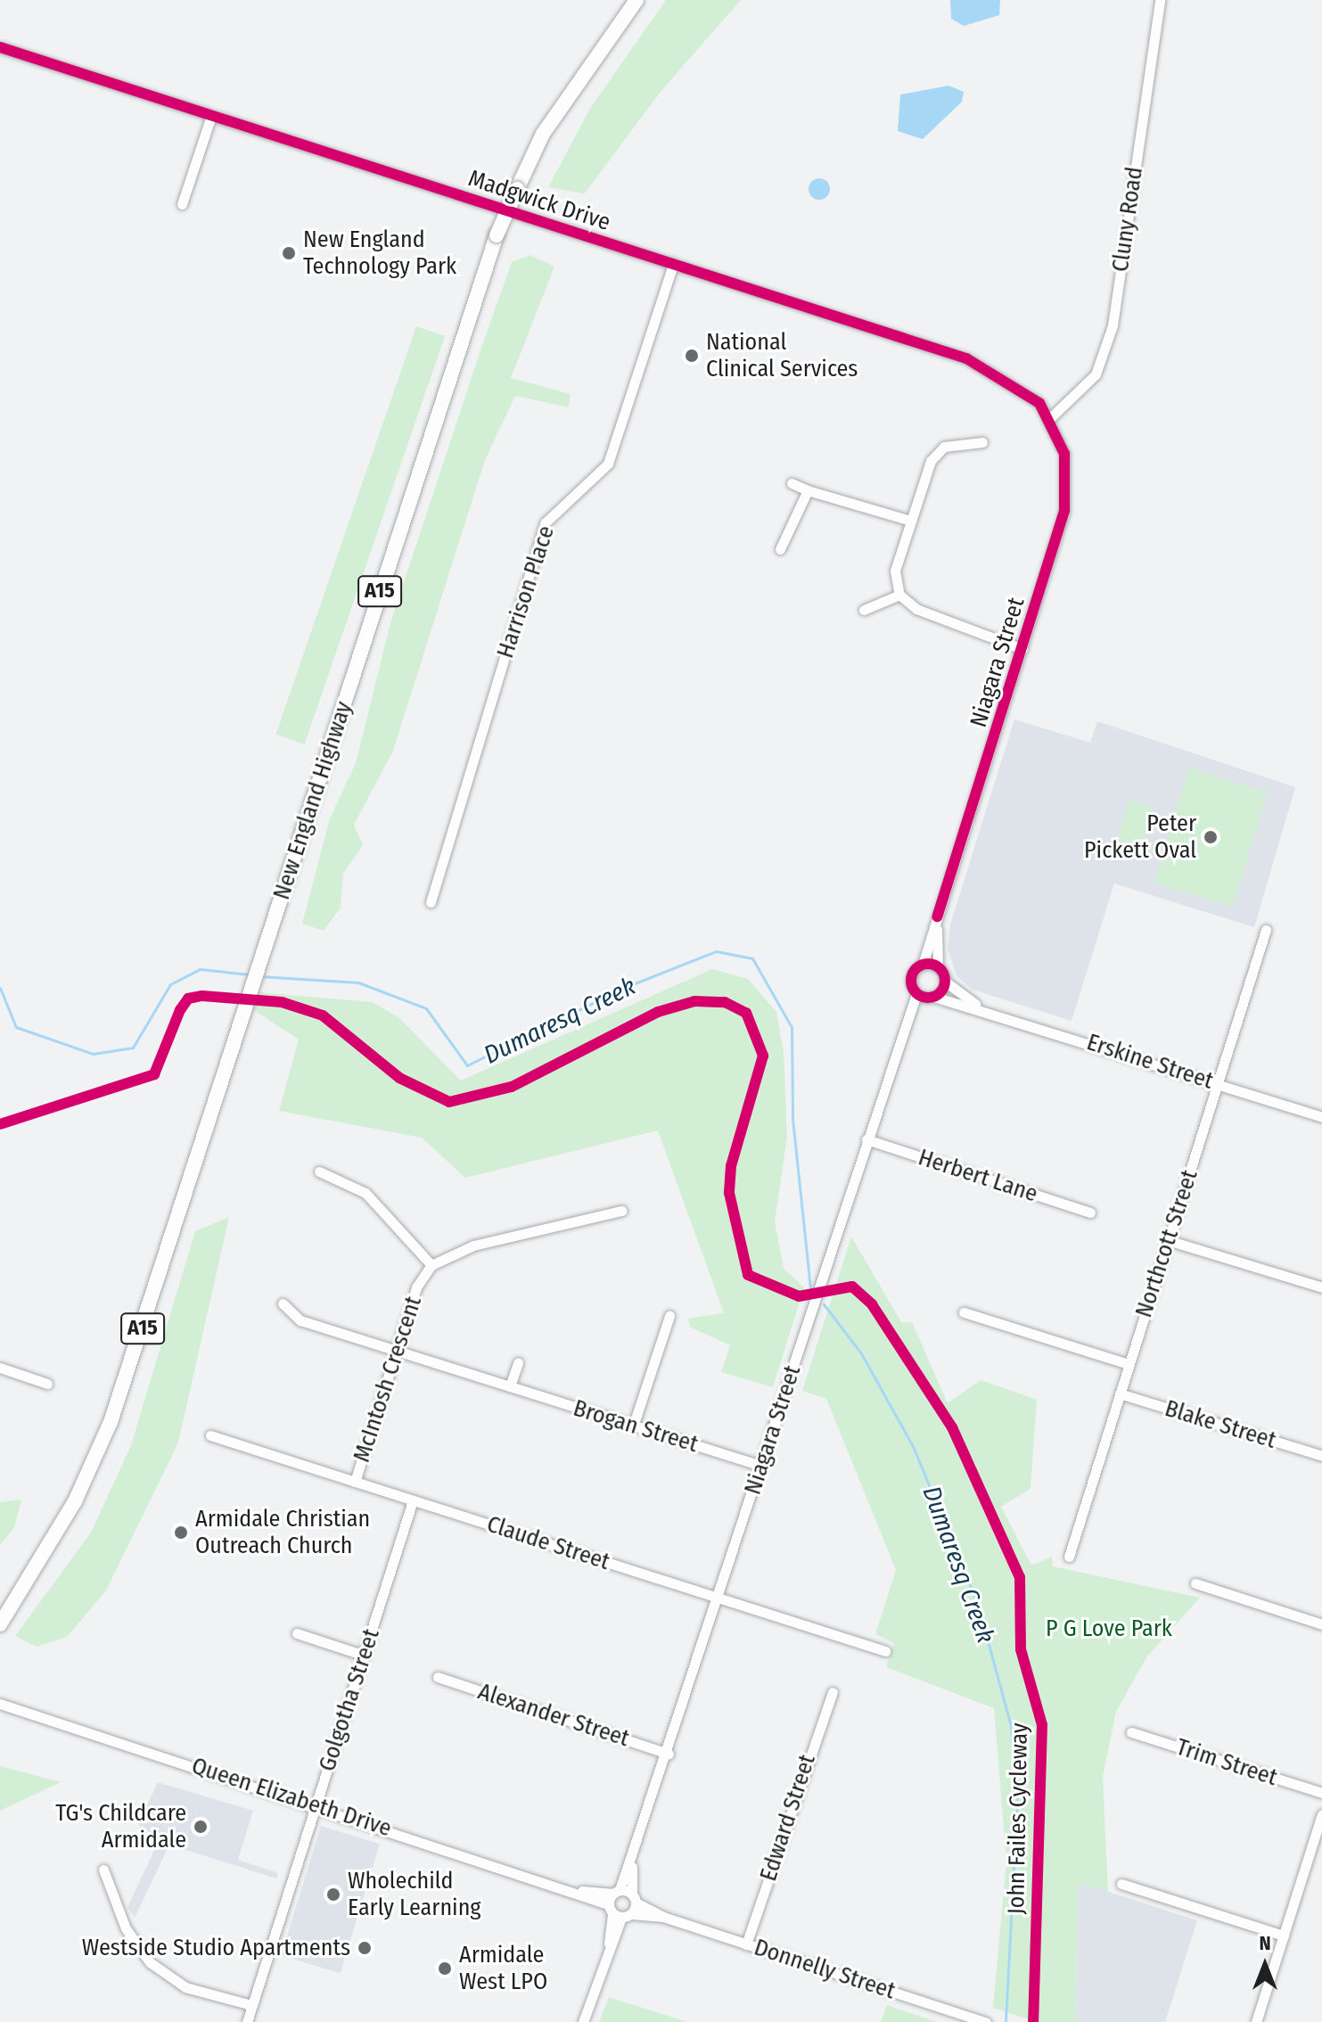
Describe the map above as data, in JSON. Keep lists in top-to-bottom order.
{
  "streets": {
    "highway": ["A15", "New England Highway"],
    "street": [
      "Madgwick Drive",
      "Cluny Road",
      "Harrison Place",
      "Niagara Street",
      "Erskine Street",
      "Herbert Lane",
      "Northcott Street",
      "McIntosh Crescent",
      "Blake Street",
      "Brogan Street",
      "Claude Street",
      "Golgotha Street",
      "Alexander Street",
      "Trim Street",
      "Queen Elizabeth Drive",
      "Edward Street",
      "Donnelly Street"
    ],
    "cycle path": ["John Failes Cycleway"]
  },
  "crossings": [
    ["Madgwick Drive", "Cluny Road"],
    ["Madgwick Drive", "Harrison Place"],
    ["Madgwick Drive", "Niagara Street"],
    ["Cluny Road", "Niagara Street"],
    ["Niagara Street", "Erskine Street"],
    ["Niagara Street", "Herbert Lane"],
    ["Niagara Street", "Brogan Street"],
    ["Niagara Street", "Claude Street"],
    ["Niagara Street", "Alexander Street"],
    ["Niagara Street", "Queen Elizabeth Drive"],
    ["Niagara Street", "Donnelly Street"],
    ["Erskine Street", "Northcott Street"],
    ["Northcott Street", "Blake Street"],
    ["McIntosh Crescent", "Brogan Street"],
    ["McIntosh Crescent", "Claude Street"],
    ["Claude Street", "Golgotha Street"],
    ["Golgotha Street", "Queen Elizabeth Drive"],
    ["Queen Elizabeth Drive", "Donnelly Street"],
    ["Edward Street", "Donnelly Street"]
  ],
  "water": ["Dumaresq Creek"],
  "parks": ["P G Love Park"],
  "places": [
    "New England Technology Park",
    "National Clinical Services",
    "Peter Pickett Oval",
    "Armidale Christian Outreach Church",
    "TG's Childcare Armidale",
    "Wholechild Early Learning",
    "Westside Studio Apartments",
    "Armidale West LPO"
  ],
  "north": "top"
}
